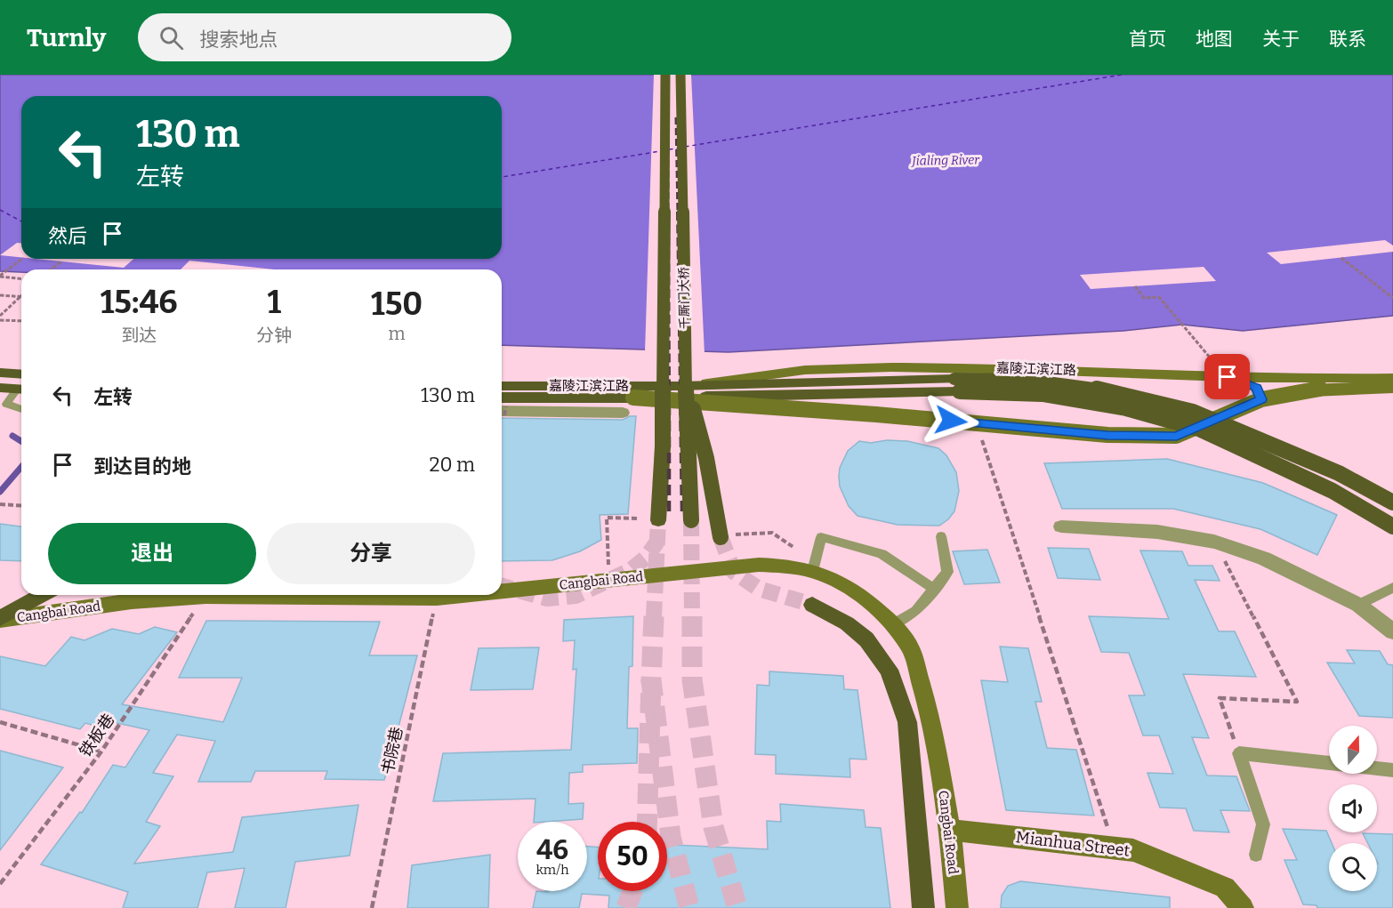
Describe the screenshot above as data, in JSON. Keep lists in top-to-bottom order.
{
  "streets": {
    "main road": [
      "千厮门大桥",
      "嘉陵江滨江路",
      "Cangbai Road",
      "Mianhua Street"
    ],
    "path": ["铁板巷", "书院巷"]
  },
  "crossings": [
    ["千厮门大桥", "嘉陵江滨江路"],
    ["Cangbai Road", "铁板巷"],
    ["Cangbai Road", "书院巷"],
    ["Cangbai Road", "Mianhua Street"]
  ],
  "water": ["Jialing River"],
  "north": "top",
  "page": {
    "header": "Turnly",
    "search": "搜索地点",
    "nav": [
      "首页",
      "地图",
      "关于",
      "联系"
    ],
    "turn": ["130 m", "左转"],
    "then": "然后",
    "eta": [
      "15:46",
      "到达",
      "1",
      "分钟",
      "150",
      "m"
    ],
    "list": [
      {
        "name": "左转",
        "value": "130 m"
      },
      {
        "name": "到达目的地",
        "value": "20 m"
      }
    ],
    "buttons": ["退出", "分享"],
    "speed": "46 km/h",
    "limit": "50"
  }
}
